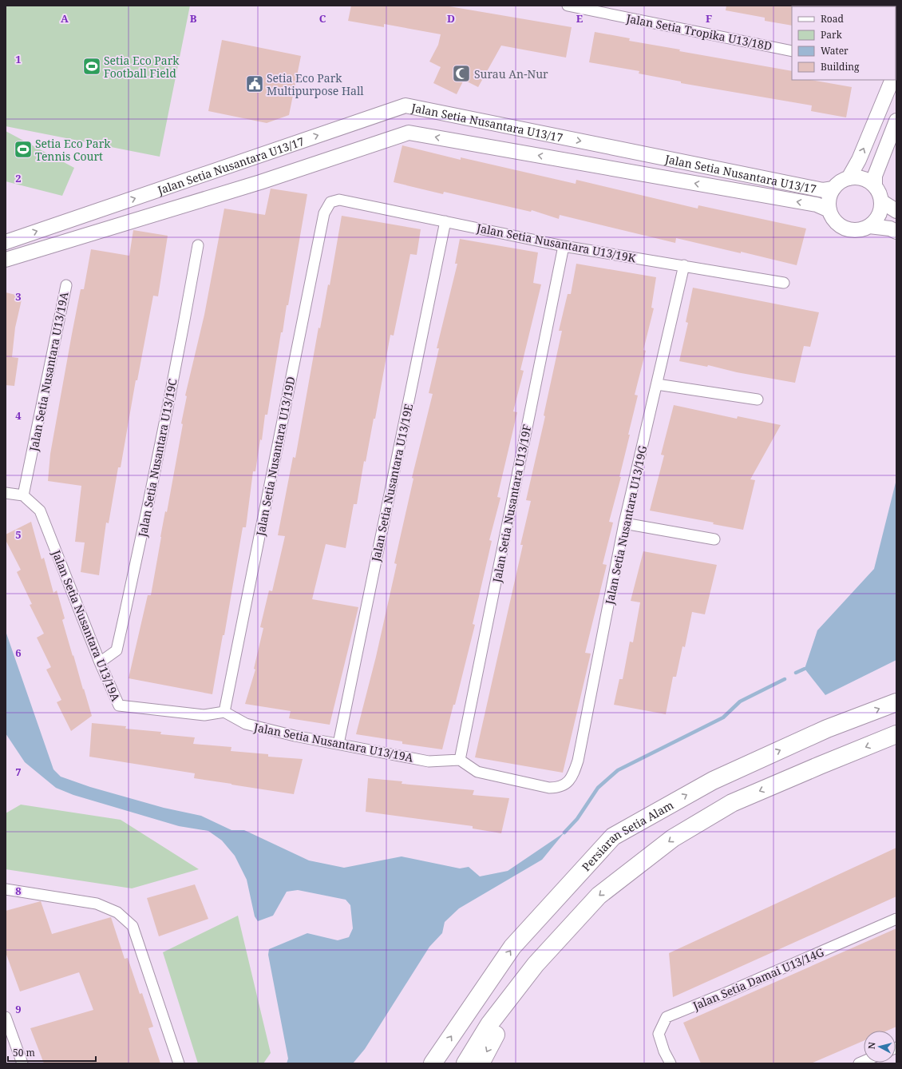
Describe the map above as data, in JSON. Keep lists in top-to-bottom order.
{
  "streets": {
    "highway": ["Persiaran Setia Alam"],
    "main road": ["Jalan Setia Nusantara U13/17"],
    "street": [
      "Jalan Setia Tropika U13/18D",
      "Jalan Setia Nusantara U13/19K",
      "Jalan Setia Nusantara U13/19A",
      "Jalan Setia Nusantara U13/19D",
      "Jalan Setia Nusantara U13/19C",
      "Jalan Setia Nusantara U13/19E",
      "Jalan Setia Nusantara U13/19F",
      "Jalan Setia Nusantara U13/19G",
      "Jalan Setia Damai U13/14G"
    ]
  },
  "crossings": [
    ["Jalan Setia Nusantara U13/19K", "Jalan Setia Nusantara U13/19D"],
    ["Jalan Setia Nusantara U13/19K", "Jalan Setia Nusantara U13/19E"],
    ["Jalan Setia Nusantara U13/19K", "Jalan Setia Nusantara U13/19F"],
    ["Jalan Setia Nusantara U13/19K", "Jalan Setia Nusantara U13/19G"],
    ["Jalan Setia Nusantara U13/19A", "Jalan Setia Nusantara U13/19D"],
    ["Jalan Setia Nusantara U13/19A", "Jalan Setia Nusantara U13/19C"],
    ["Jalan Setia Nusantara U13/19A", "Jalan Setia Nusantara U13/19E"],
    ["Jalan Setia Nusantara U13/19A", "Jalan Setia Nusantara U13/19F"],
    ["Jalan Setia Nusantara U13/19A", "Jalan Setia Nusantara U13/19G"],
    ["Jalan Setia Nusantara U13/19F", "Jalan Setia Nusantara U13/19G"]
  ],
  "places": {
    "sports": ["Setia Eco Park Football Field", "Setia Eco Park Tennis Court"],
    "mosque": ["Surau An-Nur"],
    "public building": ["Setia Eco Park Multipurpose Hall"]
  },
  "legend": [
    "Road",
    "Park",
    "Water",
    "Building"
  ],
  "scale_bar": "50 m",
  "north": "left",
  "grid": {
    "columns": [
      "A",
      "B",
      "C",
      "D",
      "E",
      "F"
    ],
    "rows": [
      "1",
      "2",
      "3",
      "4",
      "5",
      "6",
      "7",
      "8",
      "9"
    ]
  }
}
